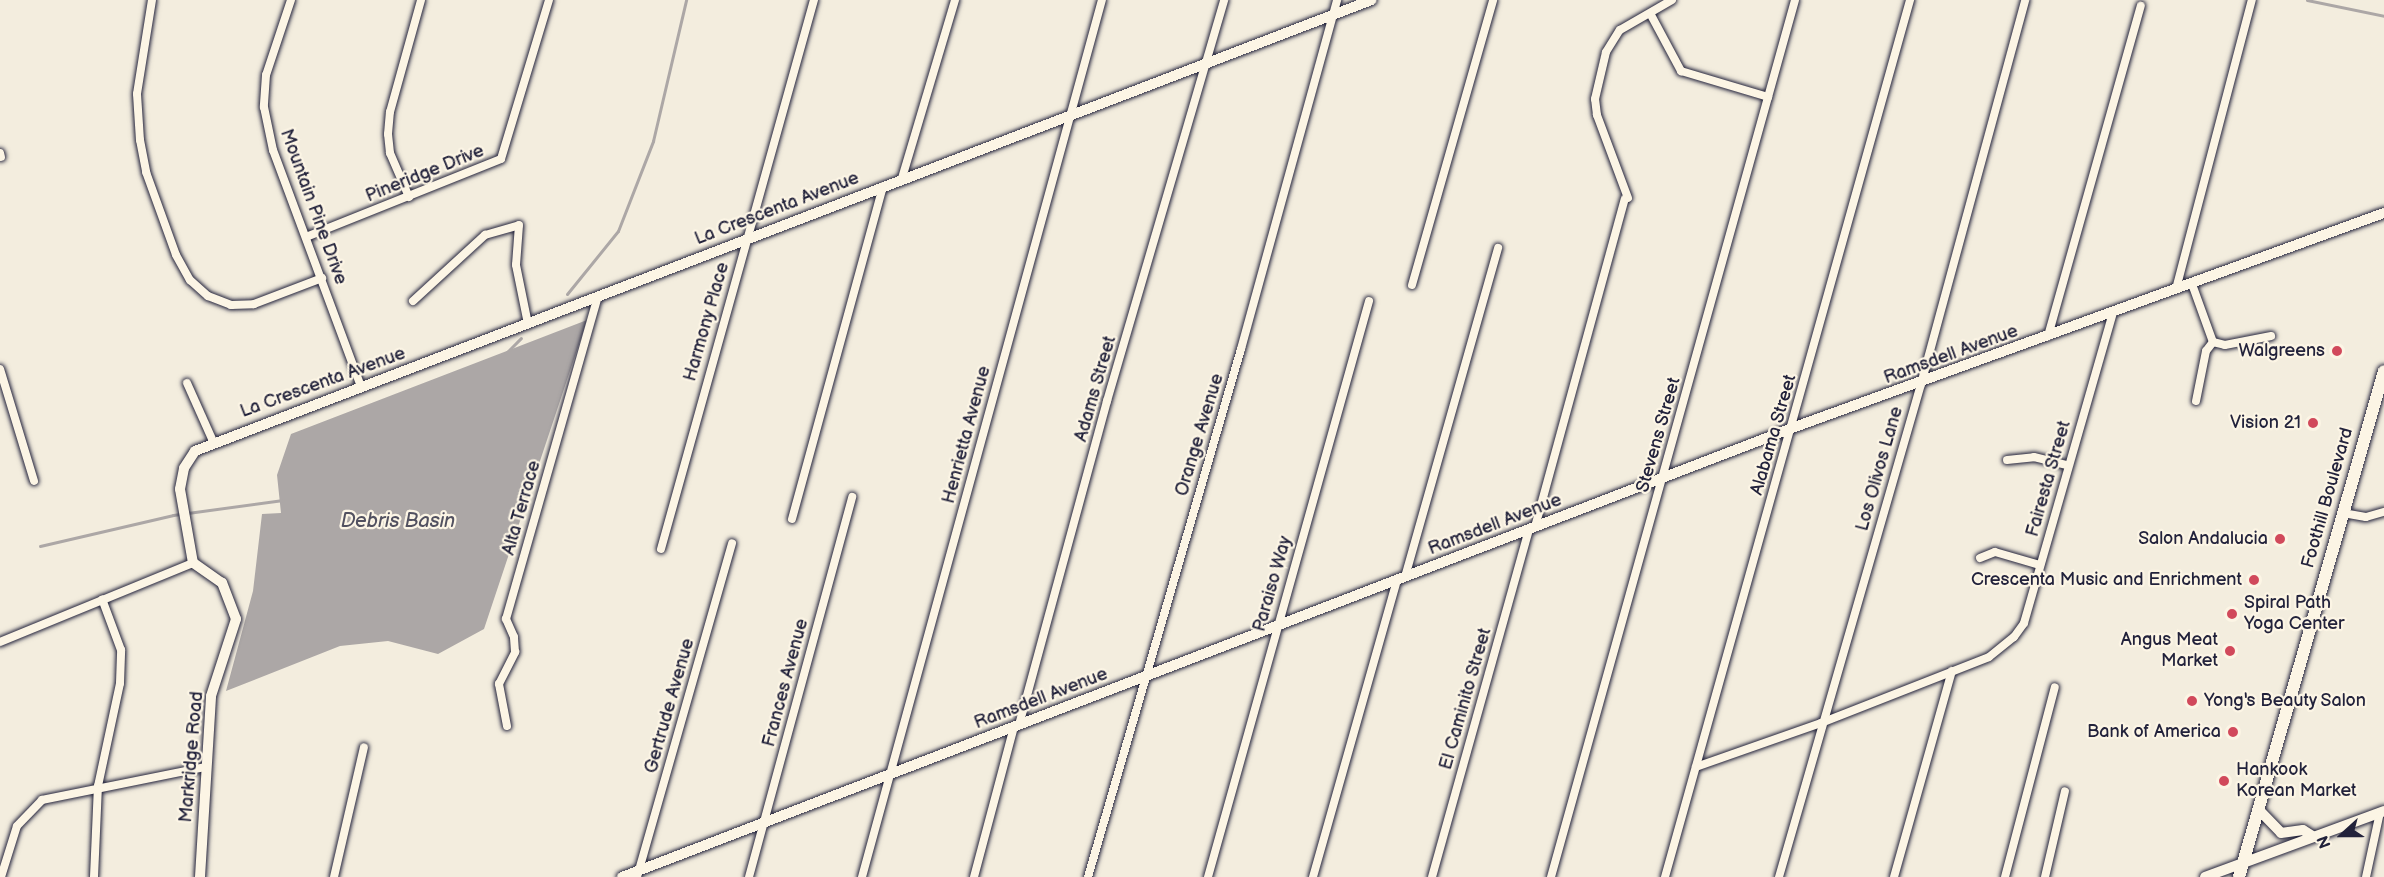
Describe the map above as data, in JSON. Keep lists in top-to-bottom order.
{
  "streets": {
    "main road": ["Foothill Boulevard"],
    "street": [
      "Pineridge Drive",
      "Mountain Pine Drive",
      "La Crescenta Avenue",
      "Harmony Place",
      "Ramsdell Avenue",
      "Adams Street",
      "Henrietta Avenue",
      "Orange Avenue",
      "Stevens Street",
      "Alabama Street",
      "Los Olivos Lane",
      "Fairesta Street",
      "Alta Terrace",
      "Paraiso Way",
      "Frances Avenue",
      "El Caminito Street",
      "Gertrude Avenue",
      "Markridge Road"
    ]
  },
  "crossings": [
    ["Pineridge Drive", "Mountain Pine Drive"],
    ["Mountain Pine Drive", "La Crescenta Avenue"],
    ["La Crescenta Avenue", "Harmony Place"],
    ["La Crescenta Avenue", "Adams Street"],
    ["La Crescenta Avenue", "Henrietta Avenue"],
    ["La Crescenta Avenue", "Orange Avenue"],
    ["La Crescenta Avenue", "Alta Terrace"],
    ["La Crescenta Avenue", "Markridge Road"],
    ["Ramsdell Avenue", "Adams Street"],
    ["Ramsdell Avenue", "Henrietta Avenue"],
    ["Ramsdell Avenue", "Orange Avenue"],
    ["Ramsdell Avenue", "Stevens Street"],
    ["Ramsdell Avenue", "Alabama Street"],
    ["Ramsdell Avenue", "Los Olivos Lane"],
    ["Ramsdell Avenue", "Fairesta Street"],
    ["Ramsdell Avenue", "Paraiso Way"],
    ["Ramsdell Avenue", "Frances Avenue"],
    ["Ramsdell Avenue", "El Caminito Street"],
    ["Ramsdell Avenue", "Gertrude Avenue"]
  ],
  "water": ["Debris Basin"],
  "places": [
    "Walgreens",
    "Vision 21",
    "Salon Andalucia",
    "Crescenta Music and Enrichment",
    "Spiral Path Yoga Center",
    "Angus Meat Market",
    "Yong's Beauty Salon",
    "Bank of America",
    "Hankook Korean Market"
  ],
  "north": "left"
}
